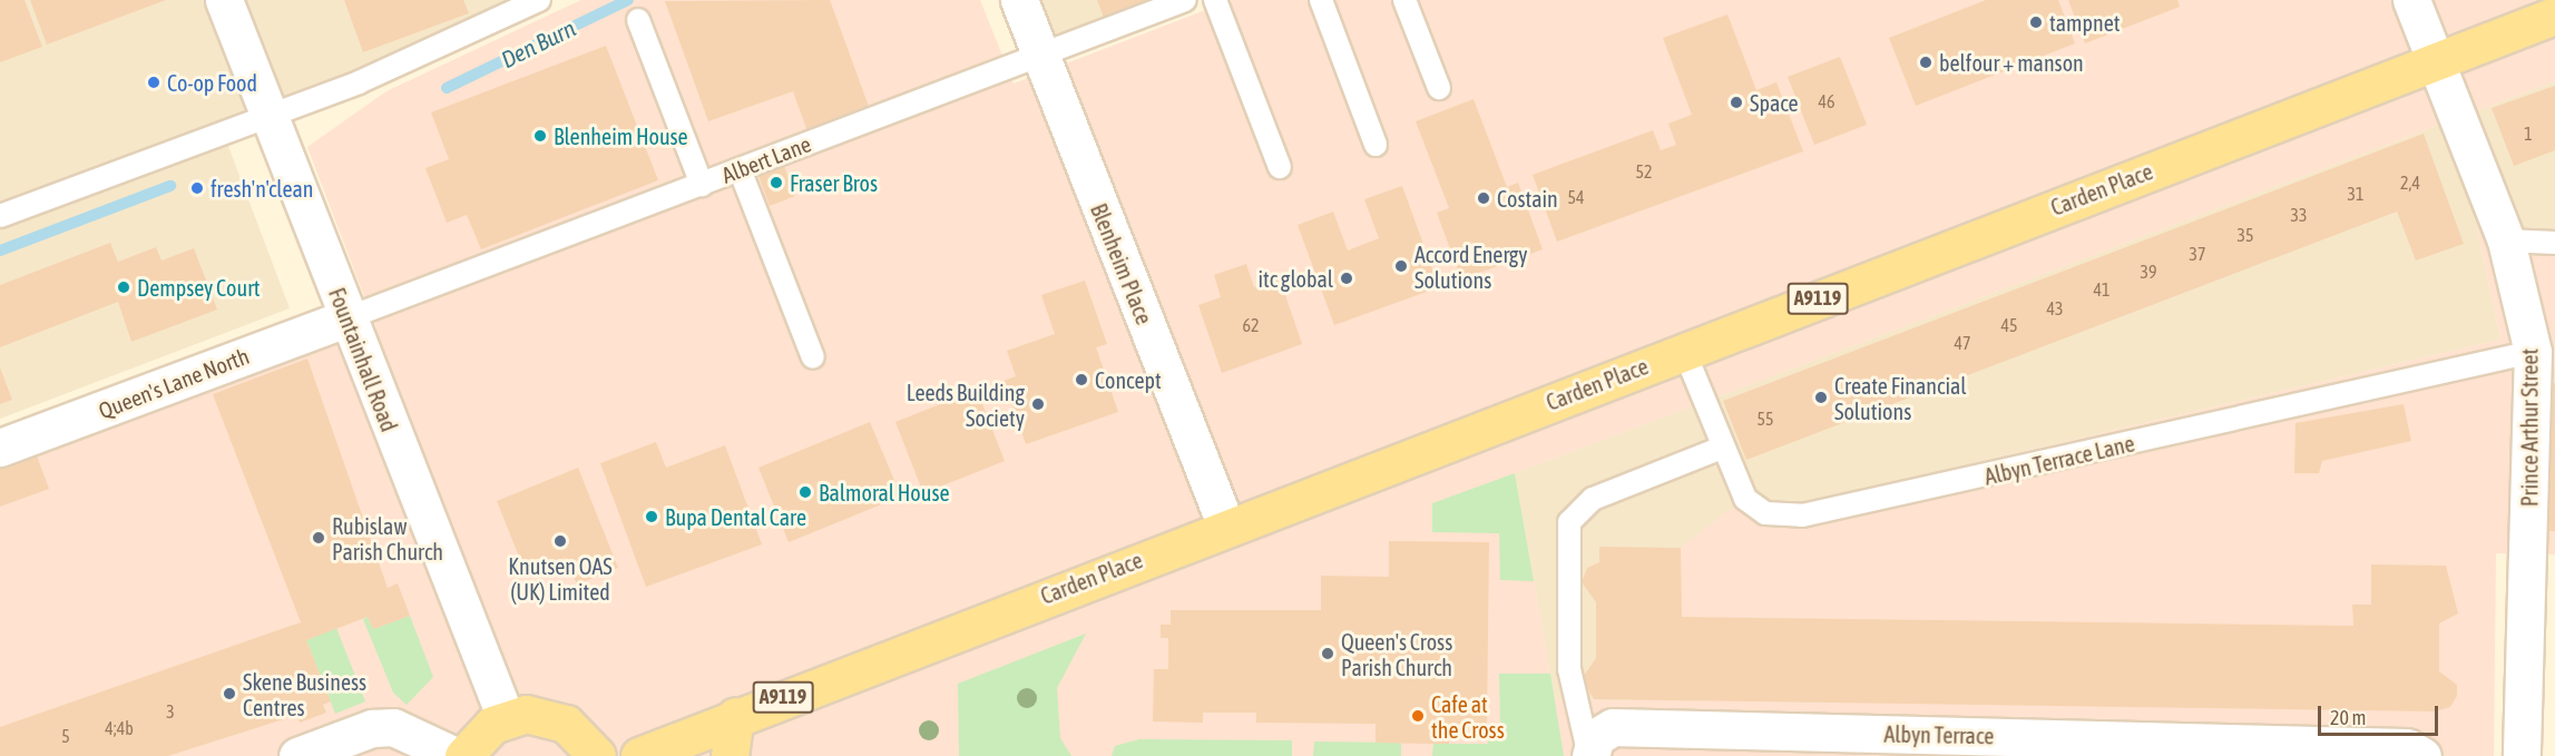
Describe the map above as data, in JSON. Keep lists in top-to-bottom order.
{
  "streets": {
    "main road": ["Carden Place", "A9119"],
    "street": [
      "Blenheim Place",
      "Fountainhall Road",
      "Queen's Lane North",
      "Prince Arthur Street",
      "Albyn Terrace"
    ],
    "lane": ["Albert Lane", "Albyn Terrace Lane"]
  },
  "crossings": [
    ["Albert Lane", "Blenheim Place"],
    ["Albert Lane", "Fountainhall Road"],
    ["Albert Lane", "Queen's Lane North"],
    ["Carden Place", "Blenheim Place"],
    ["Carden Place", "Prince Arthur Street"],
    ["Carden Place", "Albyn Terrace Lane"],
    ["Fountainhall Road", "Queen's Lane North"],
    ["Prince Arthur Street", "Albyn Terrace Lane"]
  ],
  "water": ["Den Burn"],
  "places": [
    "tampnet",
    "belfour + manson",
    "Co-op Food",
    "Space",
    "Blenheim House",
    "Fraser Bros",
    "fresh'n'clean",
    "Costain",
    "Accord Energy Solutions",
    "itc global",
    "Dempsey Court",
    "Concept",
    "Create Financial Solutions",
    "Leeds Building Society",
    "Balmoral House",
    "Bupa Dental Care",
    "Rubislaw Parish Church",
    "Knutsen OAS (UK) Limited",
    "Queen's Cross Parish Church",
    "Skene Business Centres",
    "Cafe at the Cross"
  ],
  "house_numbers": [
    "46",
    "1",
    "52",
    "2,4",
    "31",
    "54",
    "33",
    "35",
    "37",
    "39",
    "41",
    "43",
    "62",
    "45",
    "47",
    "55",
    "3",
    "4;4b",
    "5"
  ],
  "scale_bar": "20 m"
}
